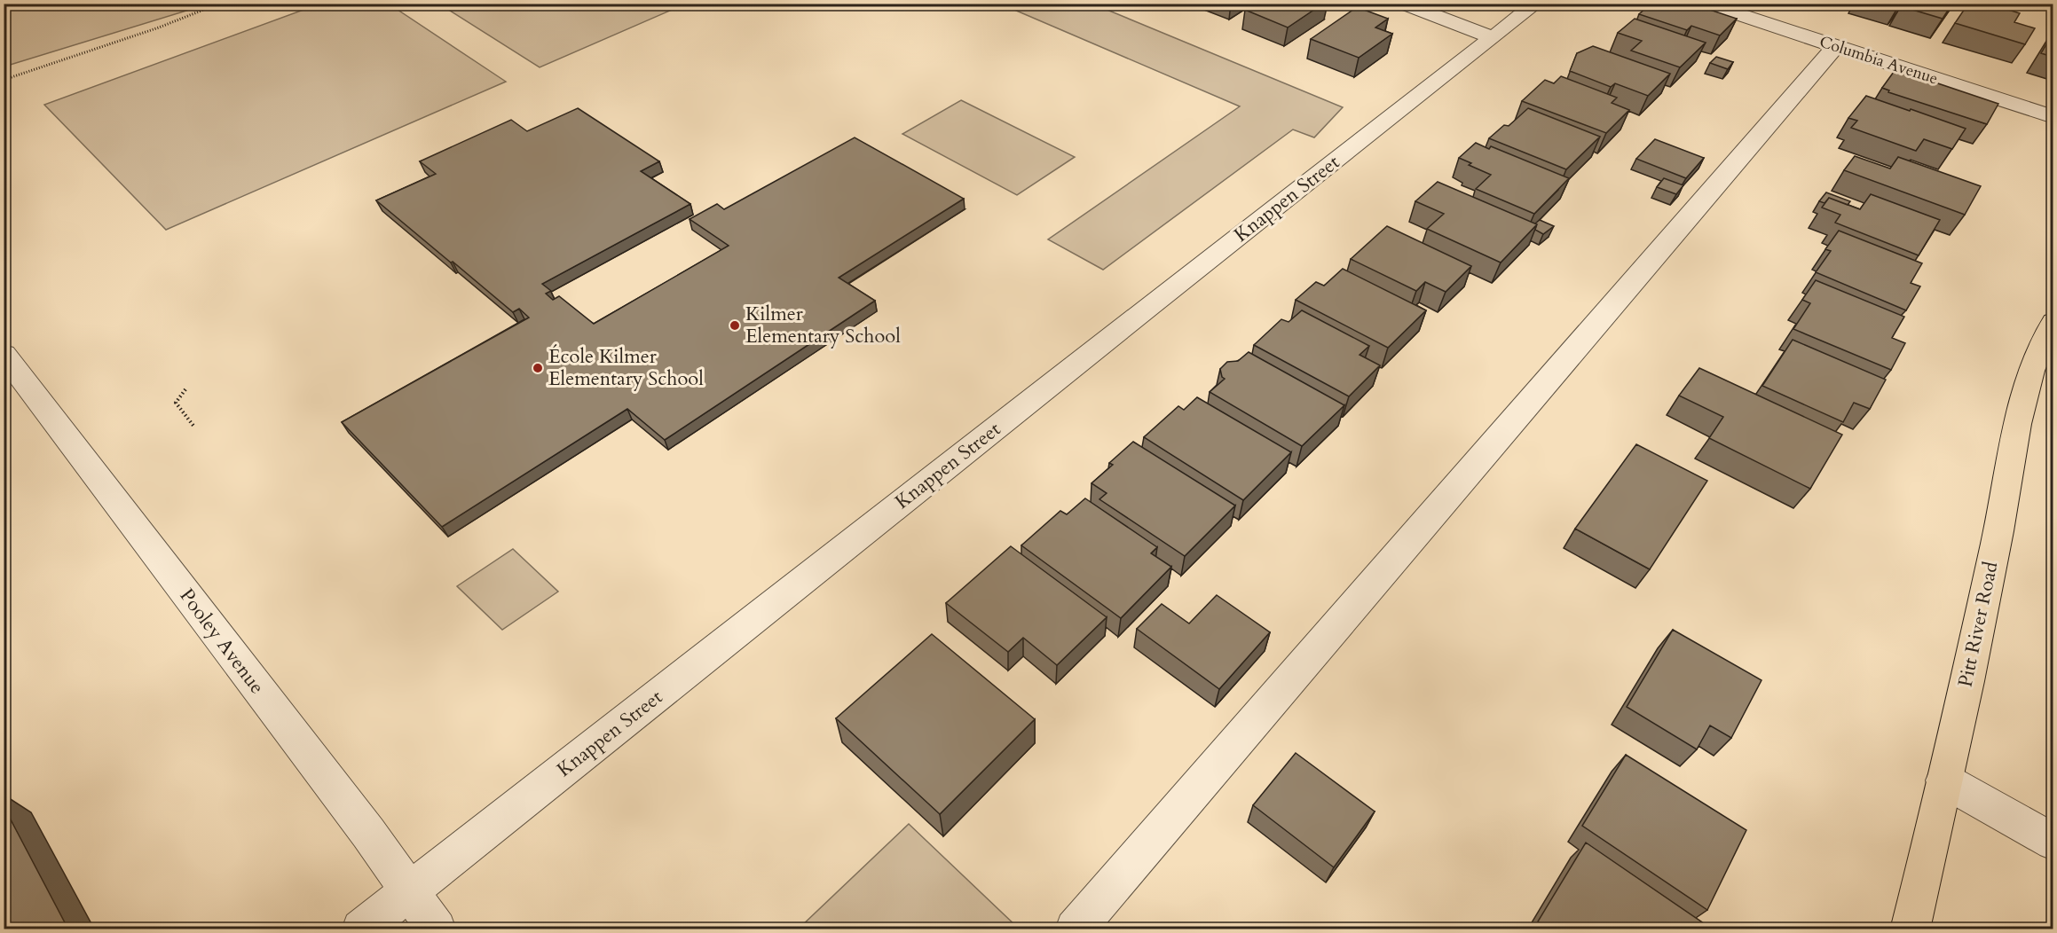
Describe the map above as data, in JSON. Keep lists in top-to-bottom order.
{
  "streets": {
    "main road": ["Pitt River Road"],
    "street": ["Columbia Avenue", "Knappen Street", "Pooley Avenue"]
  },
  "crossings": [
    ["Knappen Street", "Pooley Avenue"]
  ],
  "places": ["Kilmer Elementary School", "École Kilmer Elementary School"]
}
